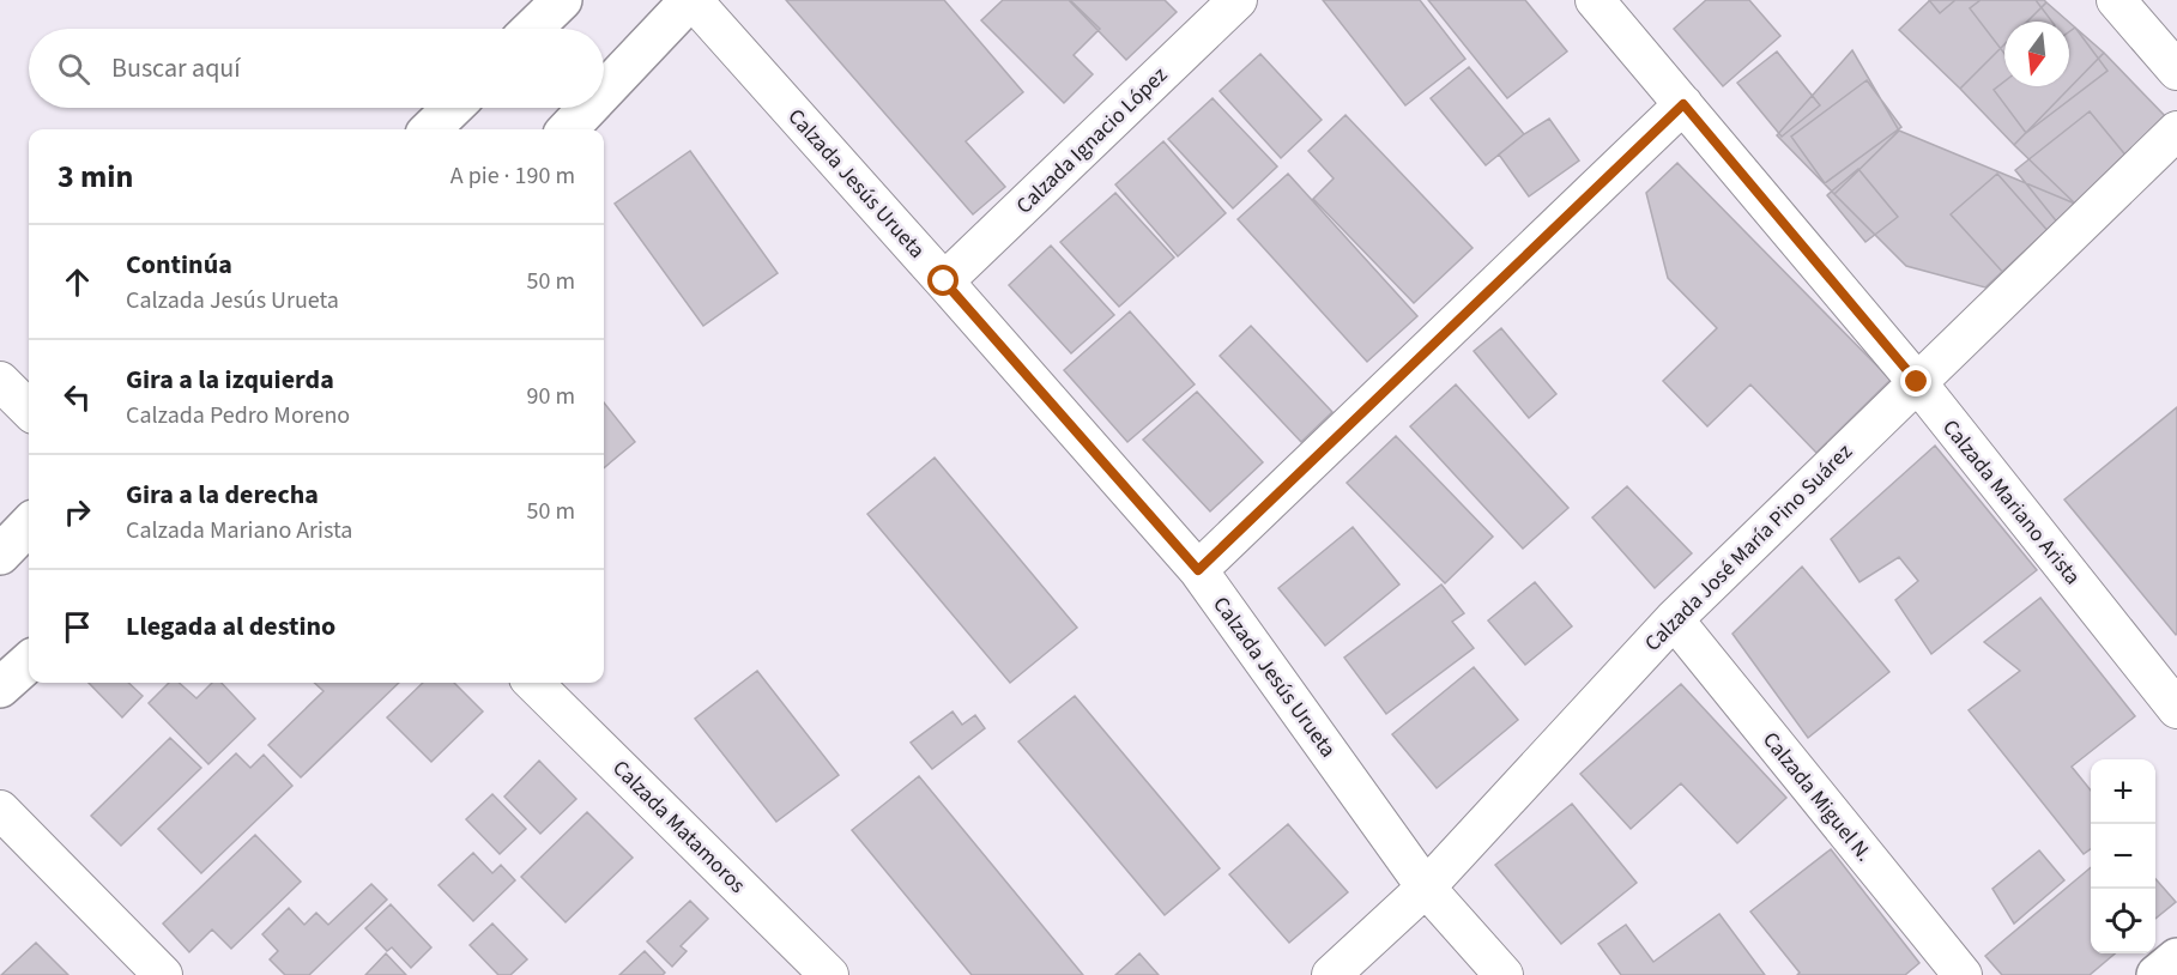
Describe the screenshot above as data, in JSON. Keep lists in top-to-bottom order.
{
  "streets": {
    "street": [
      "Calzada Ignacio López",
      "Calzada Jesús Urueta",
      "Calzada Mariano Arista",
      "Calzada José María Pino Suárez",
      "Calzada Miguel N.",
      "Calzada Matamoros"
    ]
  },
  "crossings": [
    ["Calzada Ignacio López", "Calzada Jesús Urueta"],
    ["Calzada Jesús Urueta", "Calzada José María Pino Suárez"],
    ["Calzada Mariano Arista", "Calzada José María Pino Suárez"],
    ["Calzada José María Pino Suárez", "Calzada Miguel N."]
  ],
  "north": "bottom",
  "page": {
    "search": "Buscar aquí",
    "heading": ["3 min", "A pie · 190 m"],
    "list": [
      ["Continúa", "Calzada Jesús Urueta", "50 m"],
      ["Gira a la izquierda", "Calzada Pedro Moreno", "90 m"],
      ["Gira a la derecha", "Calzada Mariano Arista", "50 m"],
      "Llegada al destino"
    ],
    "map_buttons": ["+", "−"]
  }
}
